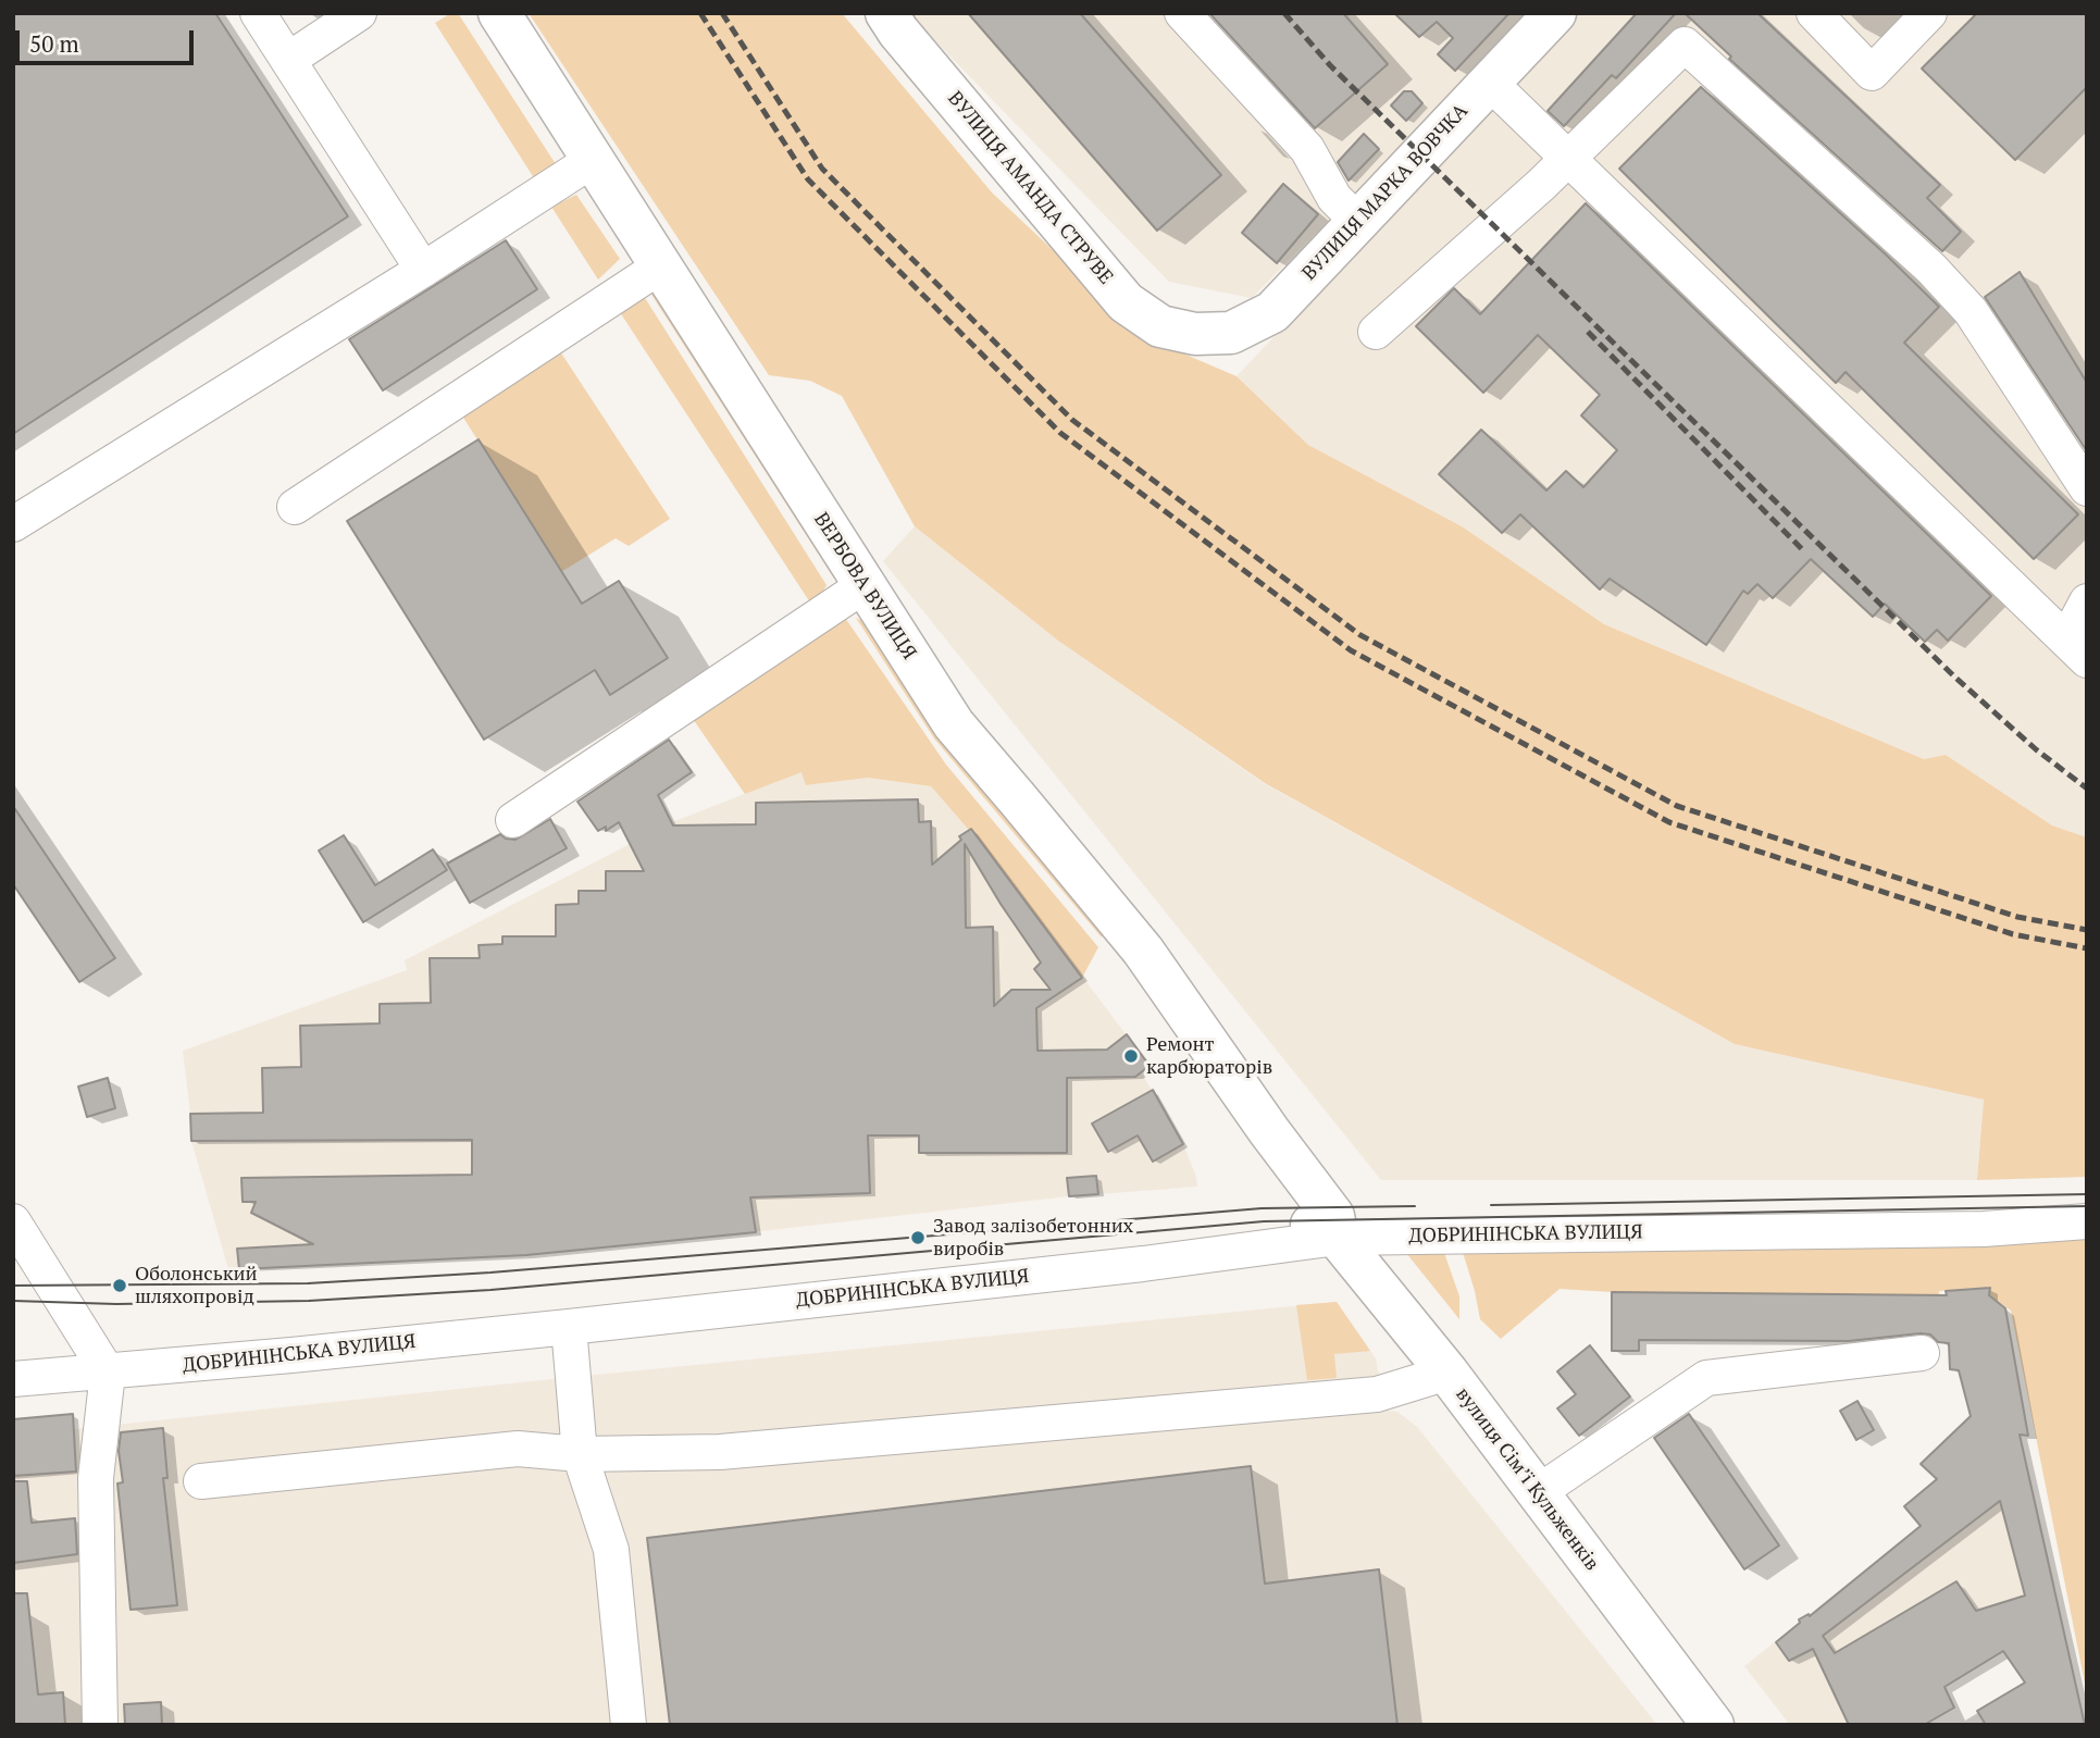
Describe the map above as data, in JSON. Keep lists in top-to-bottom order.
{
  "streets": {
    "main road": [
      "ВУЛИЦЯ АМАНДА СТРУВЕ",
      "ВУЛИЦЯ МАРКА ВОВЧКА",
      "ВЕРБОВА ВУЛИЦЯ",
      "вулиця Сімʼї Кульженків"
    ],
    "street": ["ДОБРИНІНСЬКА ВУЛИЦЯ"]
  },
  "crossings": [
    ["ВУЛИЦЯ АМАНДА СТРУВЕ", "ВУЛИЦЯ МАРКА ВОВЧКА"],
    ["ВЕРБОВА ВУЛИЦЯ", "ДОБРИНІНСЬКА ВУЛИЦЯ"],
    ["ВЕРБОВА ВУЛИЦЯ", "вулиця Сімʼї Кульженків"],
    ["ДОБРИНІНСЬКА ВУЛИЦЯ", "вулиця Сімʼї Кульженків"]
  ],
  "places": ["Ремонт карбюраторів", "Завод залізобетонних виробів", "Оболонський шляхопровід"],
  "scale_bar": "50 m"
}
